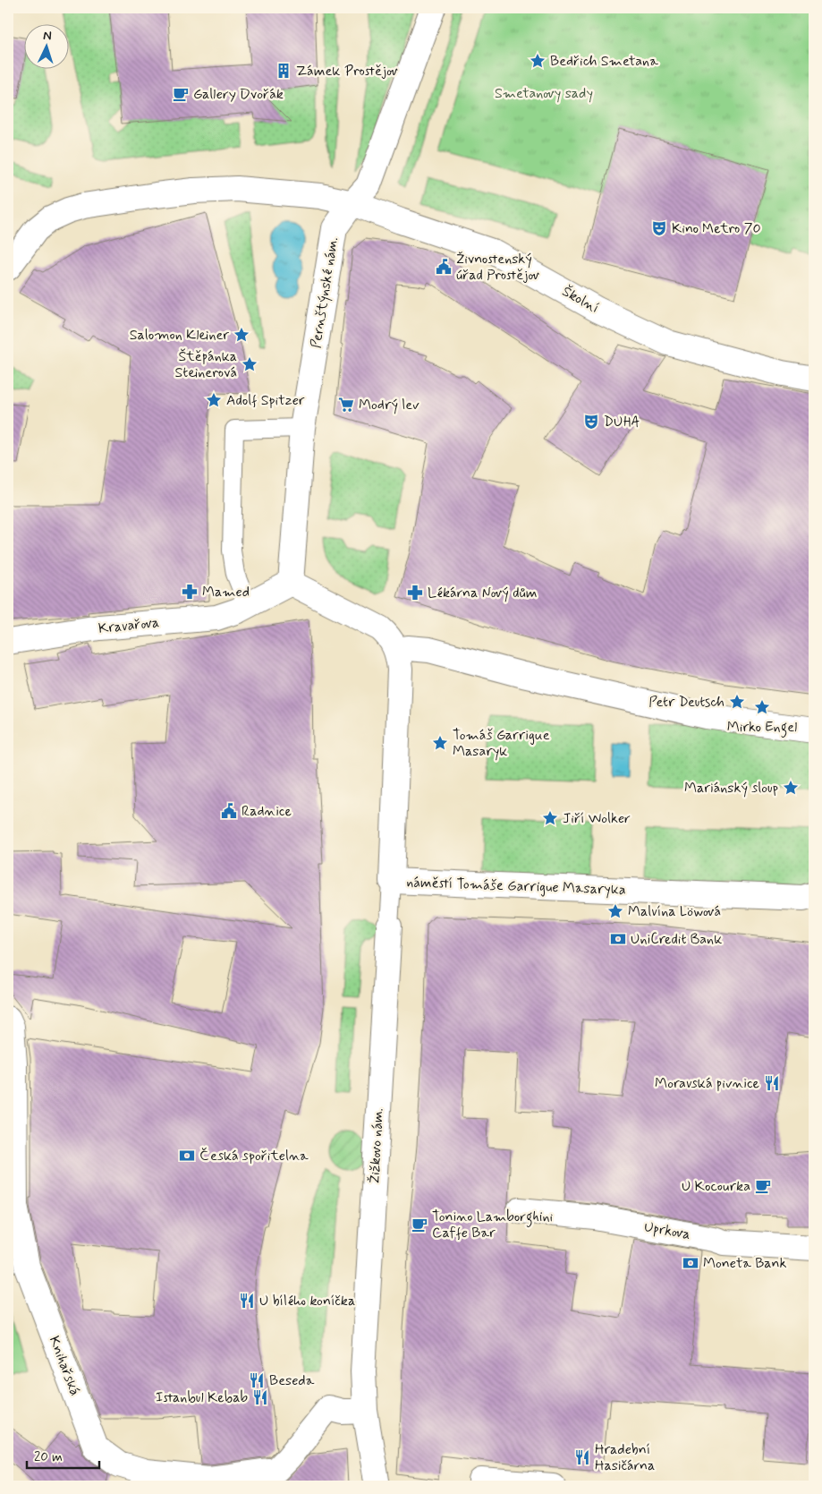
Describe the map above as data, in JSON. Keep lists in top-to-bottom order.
{
  "streets": {
    "street": [
      "Pernštýnské nám.",
      "Školní",
      "Kravařova",
      "náměstí Tomáše Garrigue Masaryka",
      "Žižkovo nám.",
      "Uprkova",
      "Knihařská"
    ]
  },
  "crossings": [
    ["Pernštýnské nám.", "Školní"],
    ["náměstí Tomáše Garrigue Masaryka", "Žižkovo nám."],
    ["Žižkovo nám.", "Knihařská"]
  ],
  "parks": ["Smetanovy sady"],
  "places": {
    "place": [
      "Bedřich Smetana",
      "Salomon Kleiner",
      "Štěpánka Steinerová",
      "Adolf Spitzer",
      "Petr Deutsch",
      "Mirko Engel",
      "Tomáš Garrigue Masaryk",
      "Mariánský sloup",
      "Jiří Wolker",
      "Malvína Löwová"
    ],
    "building": ["Zámek Prostějov"],
    "cafe": ["Gallery Dvořák", "U Kocourka", "Tonino Lamborghini Caffe Bar"],
    "theatre": ["Kino Metro 70", "DUHA"],
    "public building": ["Živnostenský úřad Prostějov", "Radnice"],
    "supermarket": ["Modrý lev"],
    "pharmacy": ["Mamed", "Lékárna Nový dům"],
    "bank": ["UniCredit Bank", "Česká spořitelna", "Moneta Bank"],
    "restaurant": [
      "Moravská pivnice",
      "U bílého koníčka",
      "Beseda",
      "Istanbul Kebab",
      "Hradební Hasičárna"
    ]
  },
  "scale_bar": "20 m",
  "north": "top"
}
